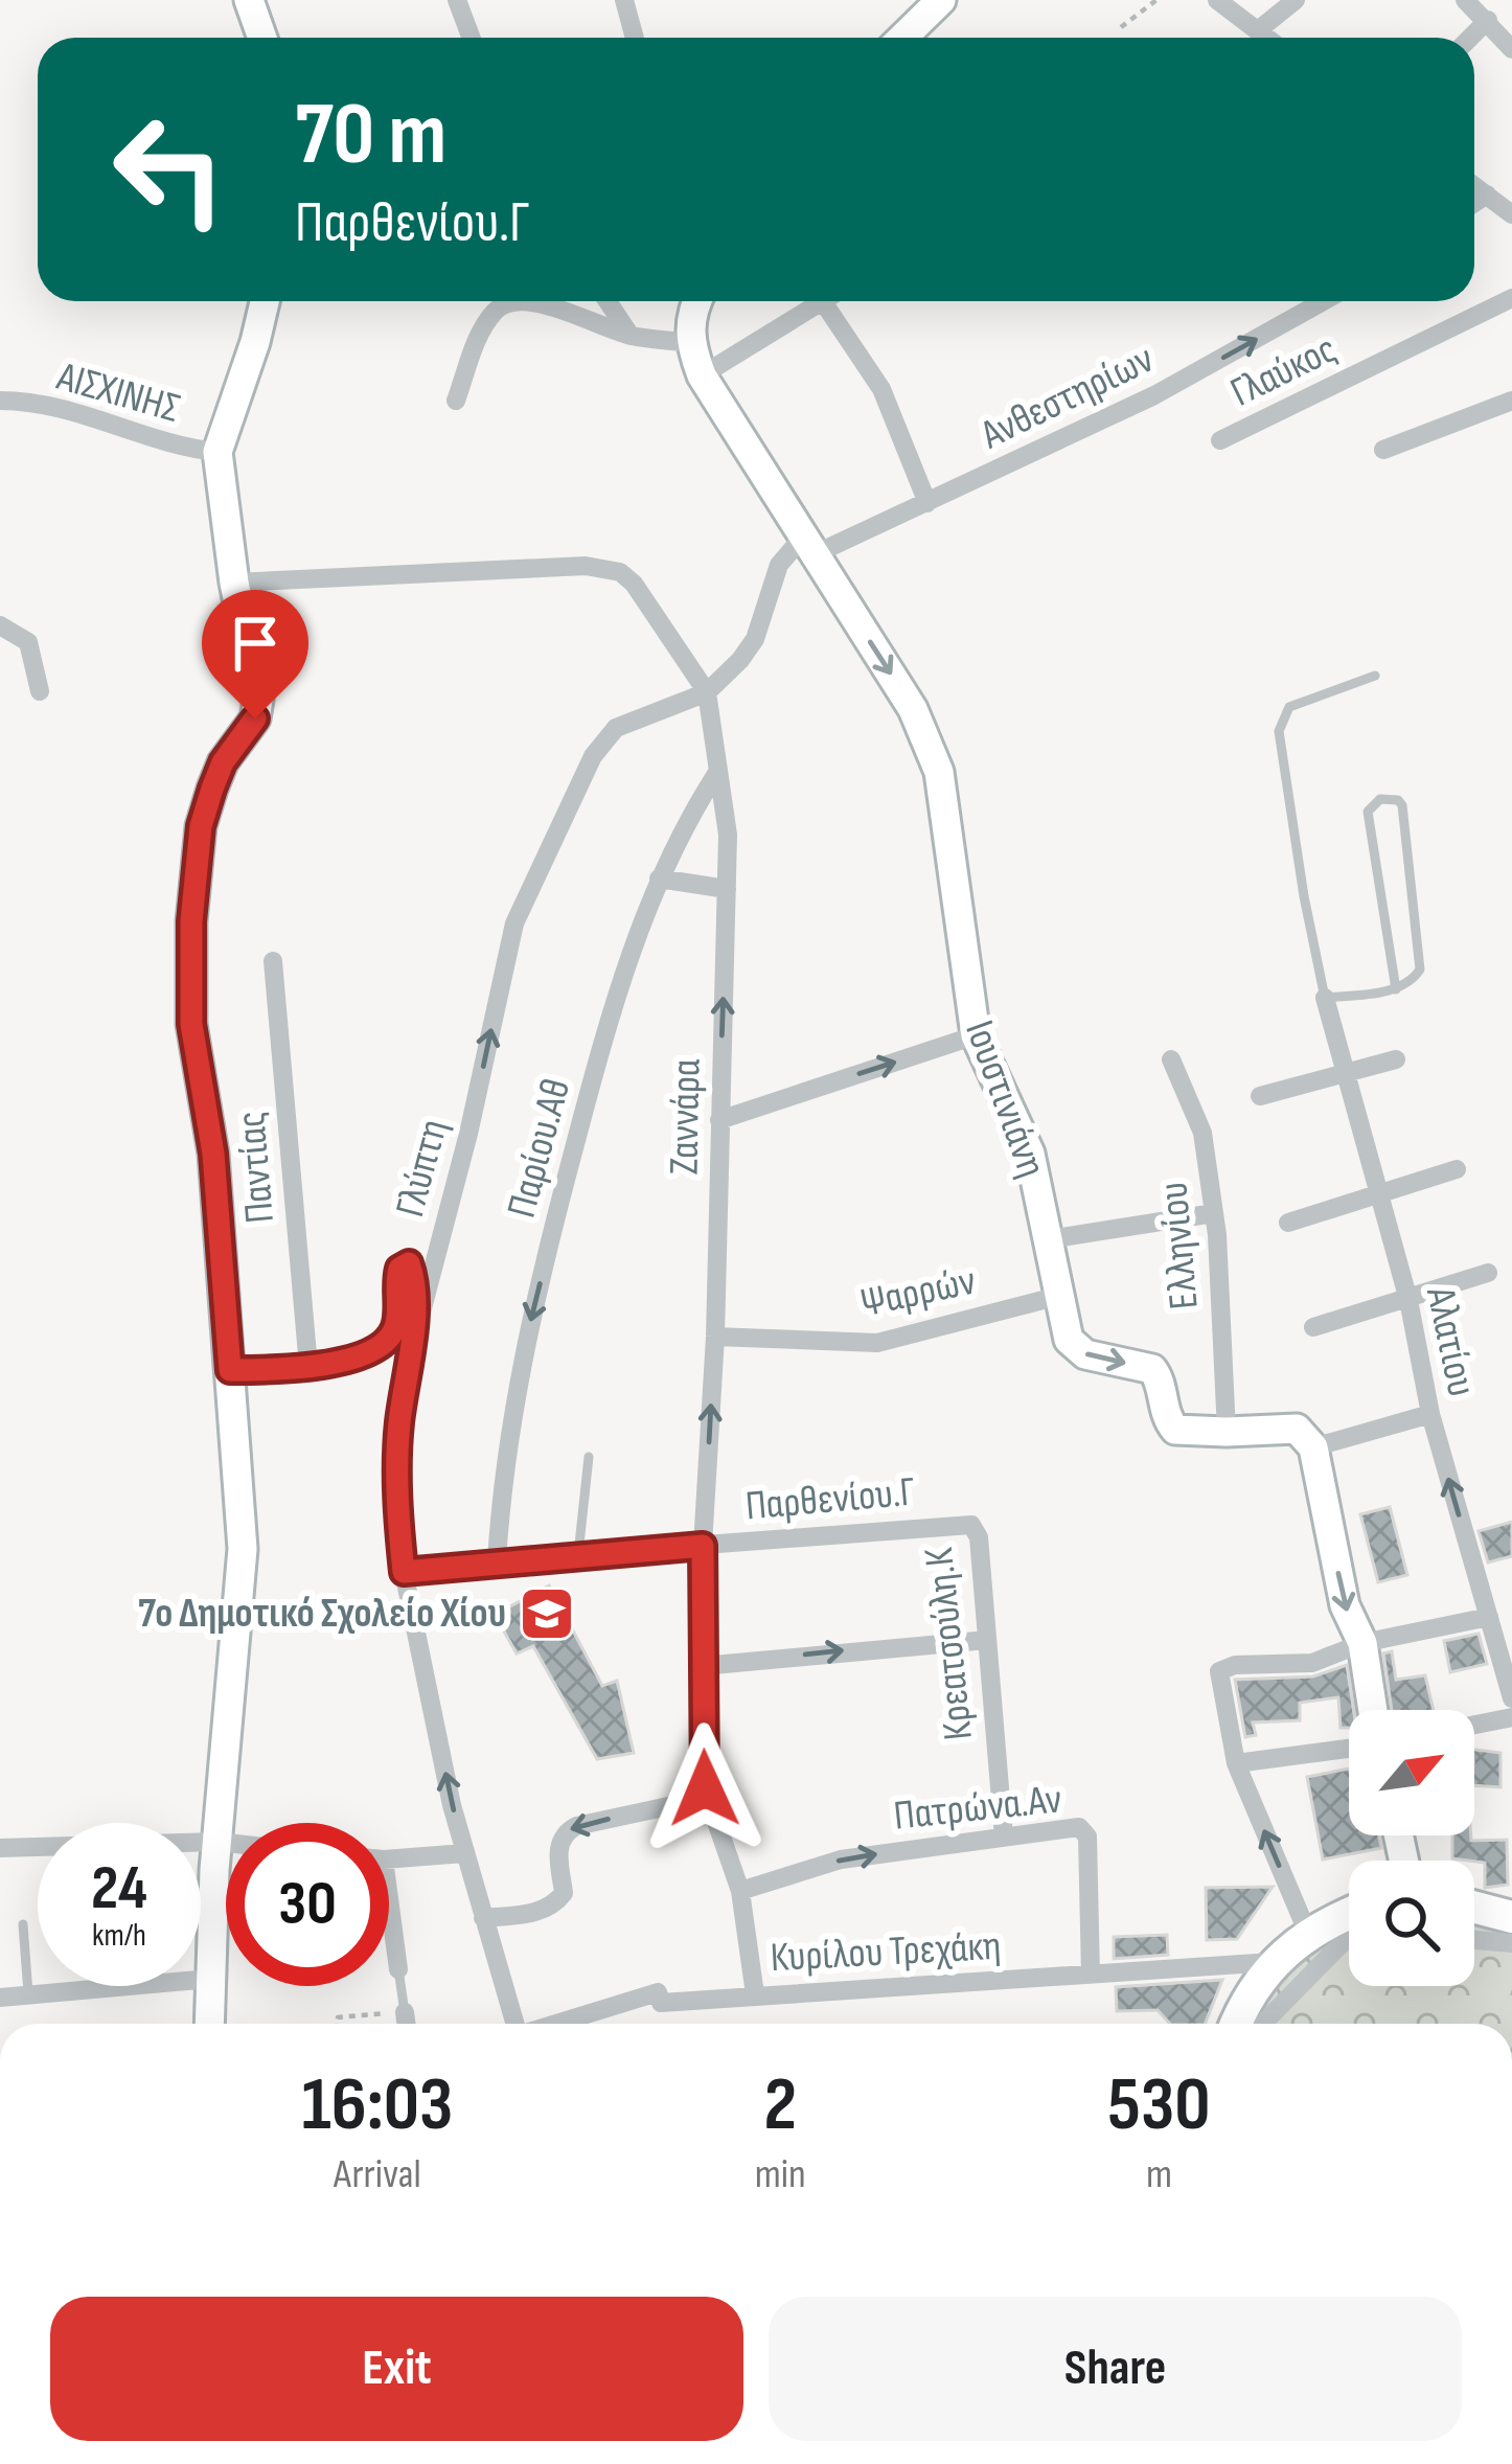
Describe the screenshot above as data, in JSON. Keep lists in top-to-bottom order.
{
  "streets": {
    "main road": ["Ιουστινιάνη"],
    "street": [
      "Γλαύκος",
      "ΑΙΣΧΙΝΗΣ",
      "Ανθεστηρίων",
      "Ζαννάρα",
      "Παρίου.Αθ",
      "Παντίας",
      "Γλύπτη",
      "Ελληνίου",
      "Ψαρρών",
      "Αλατίου",
      "Παρθενίου.Γ",
      "Κρεατσούλη.Κ",
      "Πατρώνα.Αν",
      "Κυρίλου Τρεχάκη"
    ]
  },
  "crossings": [
    ["Ανθεστηρίων", "Ιουστινιάνη"],
    ["Ιουστινιάνη", "Ελληνίου"],
    ["Ιουστινιάνη", "Ψαρρών"],
    ["Ζαννάρα", "Παρίου.Αθ"],
    ["Ζαννάρα", "Γλύπτη"],
    ["Ζαννάρα", "Ψαρρών"],
    ["Ζαννάρα", "Παρθενίου.Γ"],
    ["Ζαννάρα", "Πατρώνα.Αν"],
    ["Ζαννάρα", "Κυρίλου Τρεχάκη"],
    ["Παρίου.Αθ", "Παρθενίου.Γ"],
    ["Γλύπτη", "Παρθενίου.Γ"],
    ["Παρθενίου.Γ", "Κρεατσούλη.Κ"],
    ["Κρεατσούλη.Κ", "Πατρώνα.Αν"],
    ["Πατρώνα.Αν", "Κυρίλου Τρεχάκη"]
  ],
  "one_way": [
    "Ανθεστηρίων",
    "Ιουστινιάνη",
    "Παρίου.Αθ",
    "Γλύπτη",
    "Πατρώνα.Αν"
  ],
  "places": {
    "school or university": ["7ο Δημοτικό Σχολείο Χίου"]
  },
  "north": "top right",
  "page": {
    "turn": ["70 m", "Παρθενίου.Γ"],
    "speed": "24 km/h",
    "limit": "30",
    "eta": [
      "16:03",
      "Arrival",
      "2",
      "min",
      "530",
      "m"
    ],
    "buttons": ["Exit", "Share"]
  }
}
